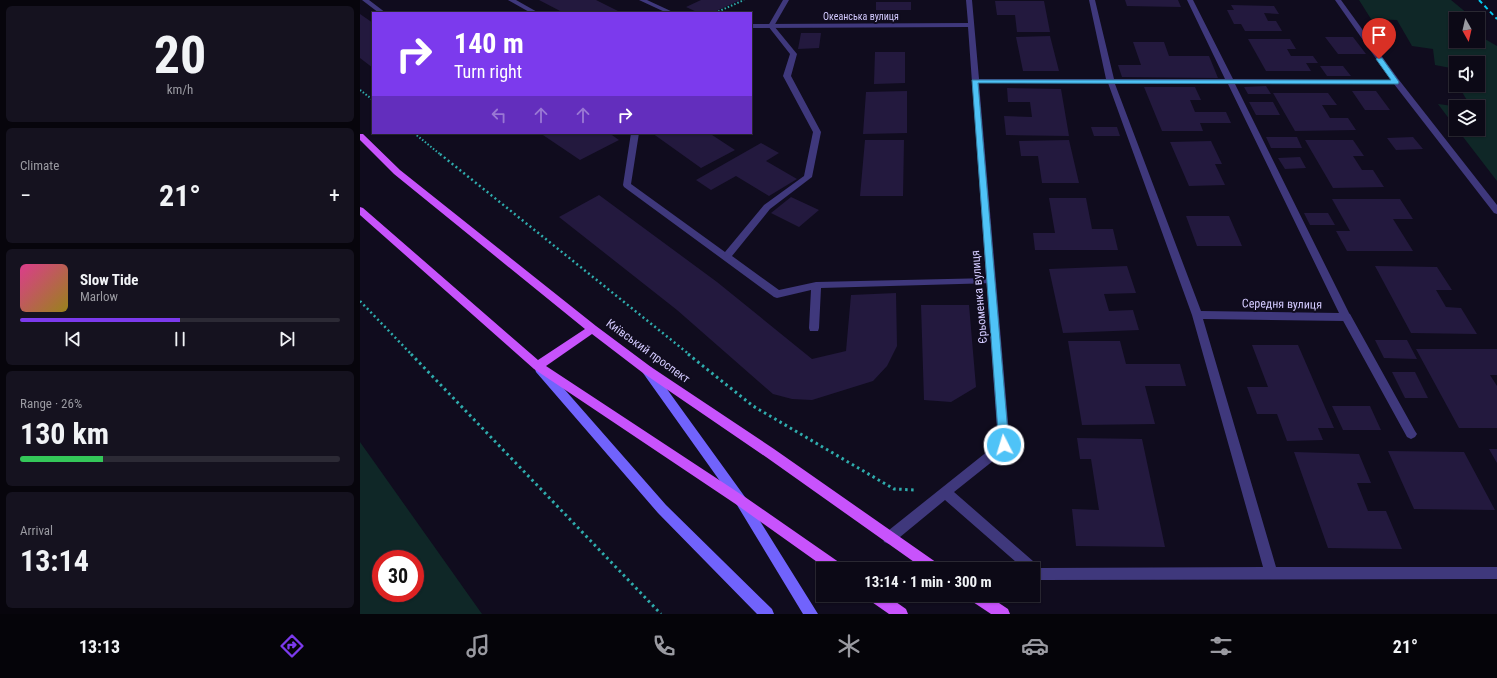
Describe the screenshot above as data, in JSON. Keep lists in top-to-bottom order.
{
  "streets": {
    "main road": ["Київський проспект"],
    "street": ["Океанська вулиця", "Єрьоменка вулиця", "Середня вулиця"]
  },
  "crossings": [
    ["Океанська вулиця", "Єрьоменка вулиця"],
    ["Єрьоменка вулиця", "Київський проспект"]
  ],
  "north": "bottom",
  "page": {
    "tile": [
      ["20", "km/h"],
      "Climate",
      ["Range · 26%", "130 km"],
      ["Arrival", "13:14"]
    ],
    "turn": ["140 m", "Turn right"],
    "heat": ["−", "21°", "+"],
    "song": ["Slow Tide", "Marlow"],
    "limit": "30",
    "trip": "13:14 · 1 min · 300 m",
    "tabs": ["13:13", "21°"]
  }
}
